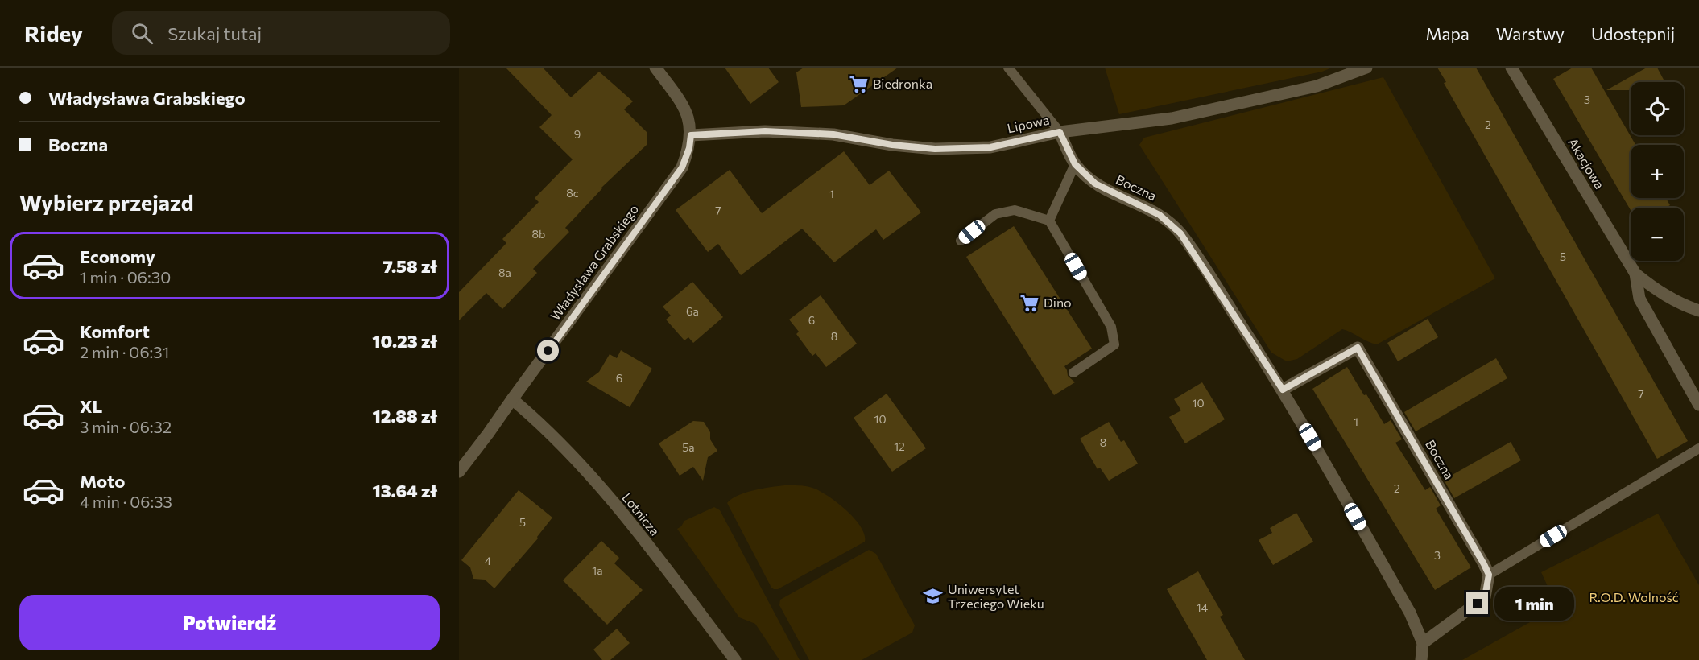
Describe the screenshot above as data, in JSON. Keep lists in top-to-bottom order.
{
  "streets": {
    "street": [
      "Lipowa",
      "Akacjowa",
      "Boczna",
      "Władysława Grabskiego",
      "Lotnicza"
    ]
  },
  "crossings": [
    ["Lipowa", "Boczna"],
    ["Lipowa", "Władysława Grabskiego"],
    ["Władysława Grabskiego", "Lotnicza"]
  ],
  "parks": ["R.O.D. Wolność"],
  "places": {
    "supermarket": ["Biedronka", "Dino"],
    "school or university": ["Uniwersytet Trzeciego Wieku"]
  },
  "house_numbers": [
    "3",
    "2",
    "9",
    "8c",
    "1",
    "7",
    "8b",
    "5",
    "8a",
    "6a",
    "6",
    "8",
    "6",
    "7",
    "10",
    "10",
    "1",
    "8",
    "12",
    "5a",
    "2",
    "5",
    "3",
    "4",
    "1a",
    "14"
  ],
  "page": {
    "header": "Ridey",
    "search": "Szukaj tutaj",
    "nav": ["Mapa", "Warstwy", "Udostępnij"],
    "banner": ["Władysława Grabskiego", "Boczna"],
    "map_buttons": ["+", "−"],
    "heading": "Wybierz przejazd",
    "list": [
      {
        "name": "Economy",
        "note": "1 min · 06:30",
        "value": "7.58 zł"
      },
      {
        "name": "Komfort",
        "note": "2 min · 06:31",
        "value": "10.23 zł"
      },
      {
        "name": "XL",
        "note": "3 min · 06:32",
        "value": "12.88 zł"
      },
      {
        "name": "Moto",
        "note": "4 min · 06:33",
        "value": "13.64 zł"
      }
    ],
    "buttons": "Potwierdź",
    "bubble": "1 min"
  }
}
